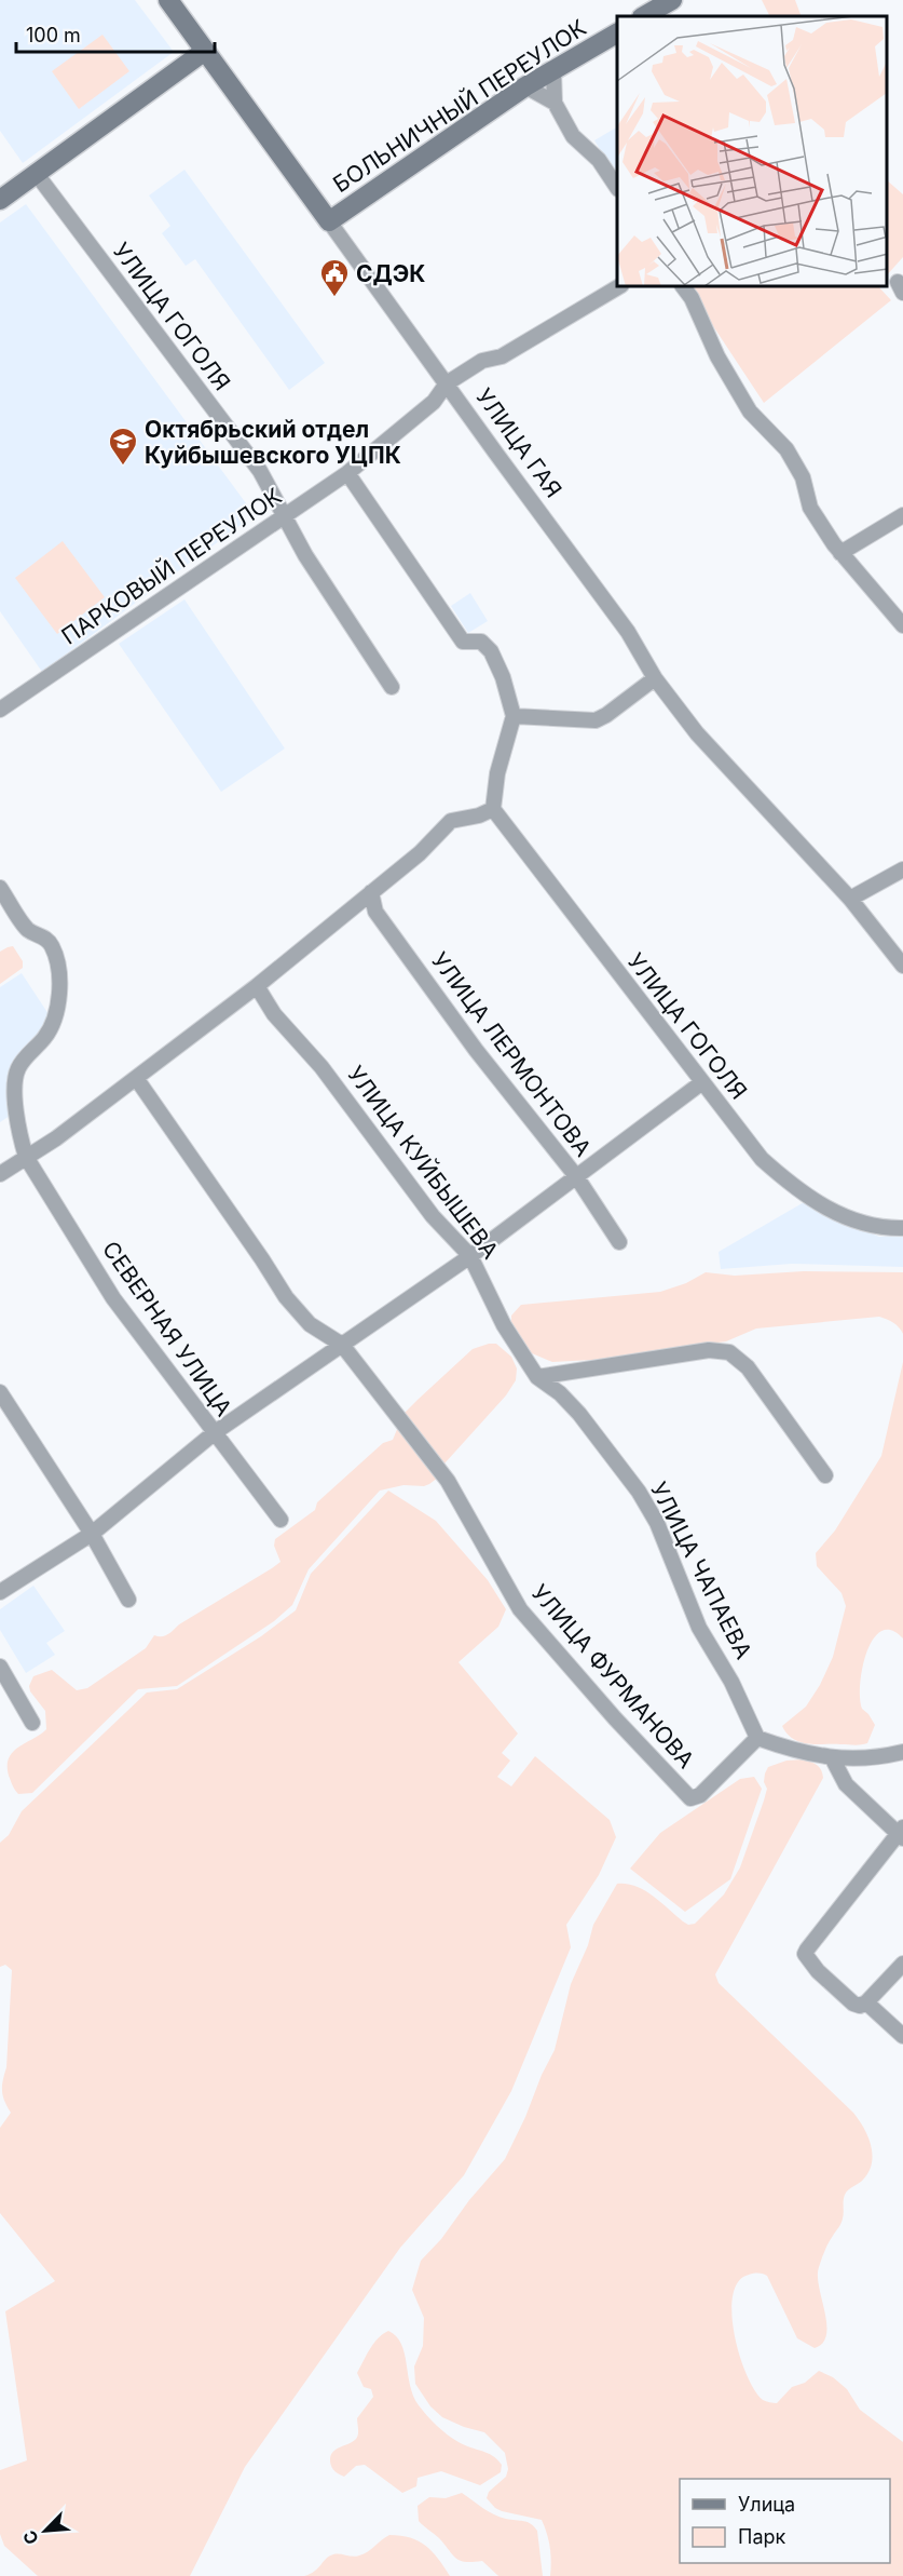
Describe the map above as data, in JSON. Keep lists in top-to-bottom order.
{
  "streets": {
    "street": [
      "БОЛЬНИЧНЫЙ ПЕРЕУЛОК",
      "УЛИЦА ГОГОЛЯ",
      "УЛИЦА ГАЯ",
      "ПАРКОВЫЙ ПЕРЕУЛОК",
      "УЛИЦА ЛЕРМОНТОВА",
      "УЛИЦА КУЙБЫШЕВА",
      "СЕВЕРНАЯ УЛИЦА",
      "УЛИЦА ЧАПАЕВА",
      "УЛИЦА ФУРМАНОВА"
    ]
  },
  "crossings": [
    ["БОЛЬНИЧНЫЙ ПЕРЕУЛОК", "УЛИЦА ГАЯ"],
    ["УЛИЦА ГОГОЛЯ", "ПАРКОВЫЙ ПЕРЕУЛОК"],
    ["УЛИЦА ГАЯ", "ПАРКОВЫЙ ПЕРЕУЛОК"],
    ["УЛИЦА КУЙБЫШЕВА", "УЛИЦА ЧАПАЕВА"],
    ["УЛИЦА ЧАПАЕВА", "УЛИЦА ФУРМАНОВА"]
  ],
  "places": {
    "public building": ["СДЭК"],
    "school or university": ["Октябрьский отдел Куйбышевского УЦПК"]
  },
  "legend": ["Улица", "Парк"],
  "scale_bar": "100 m",
  "north": "bottom left"
}
